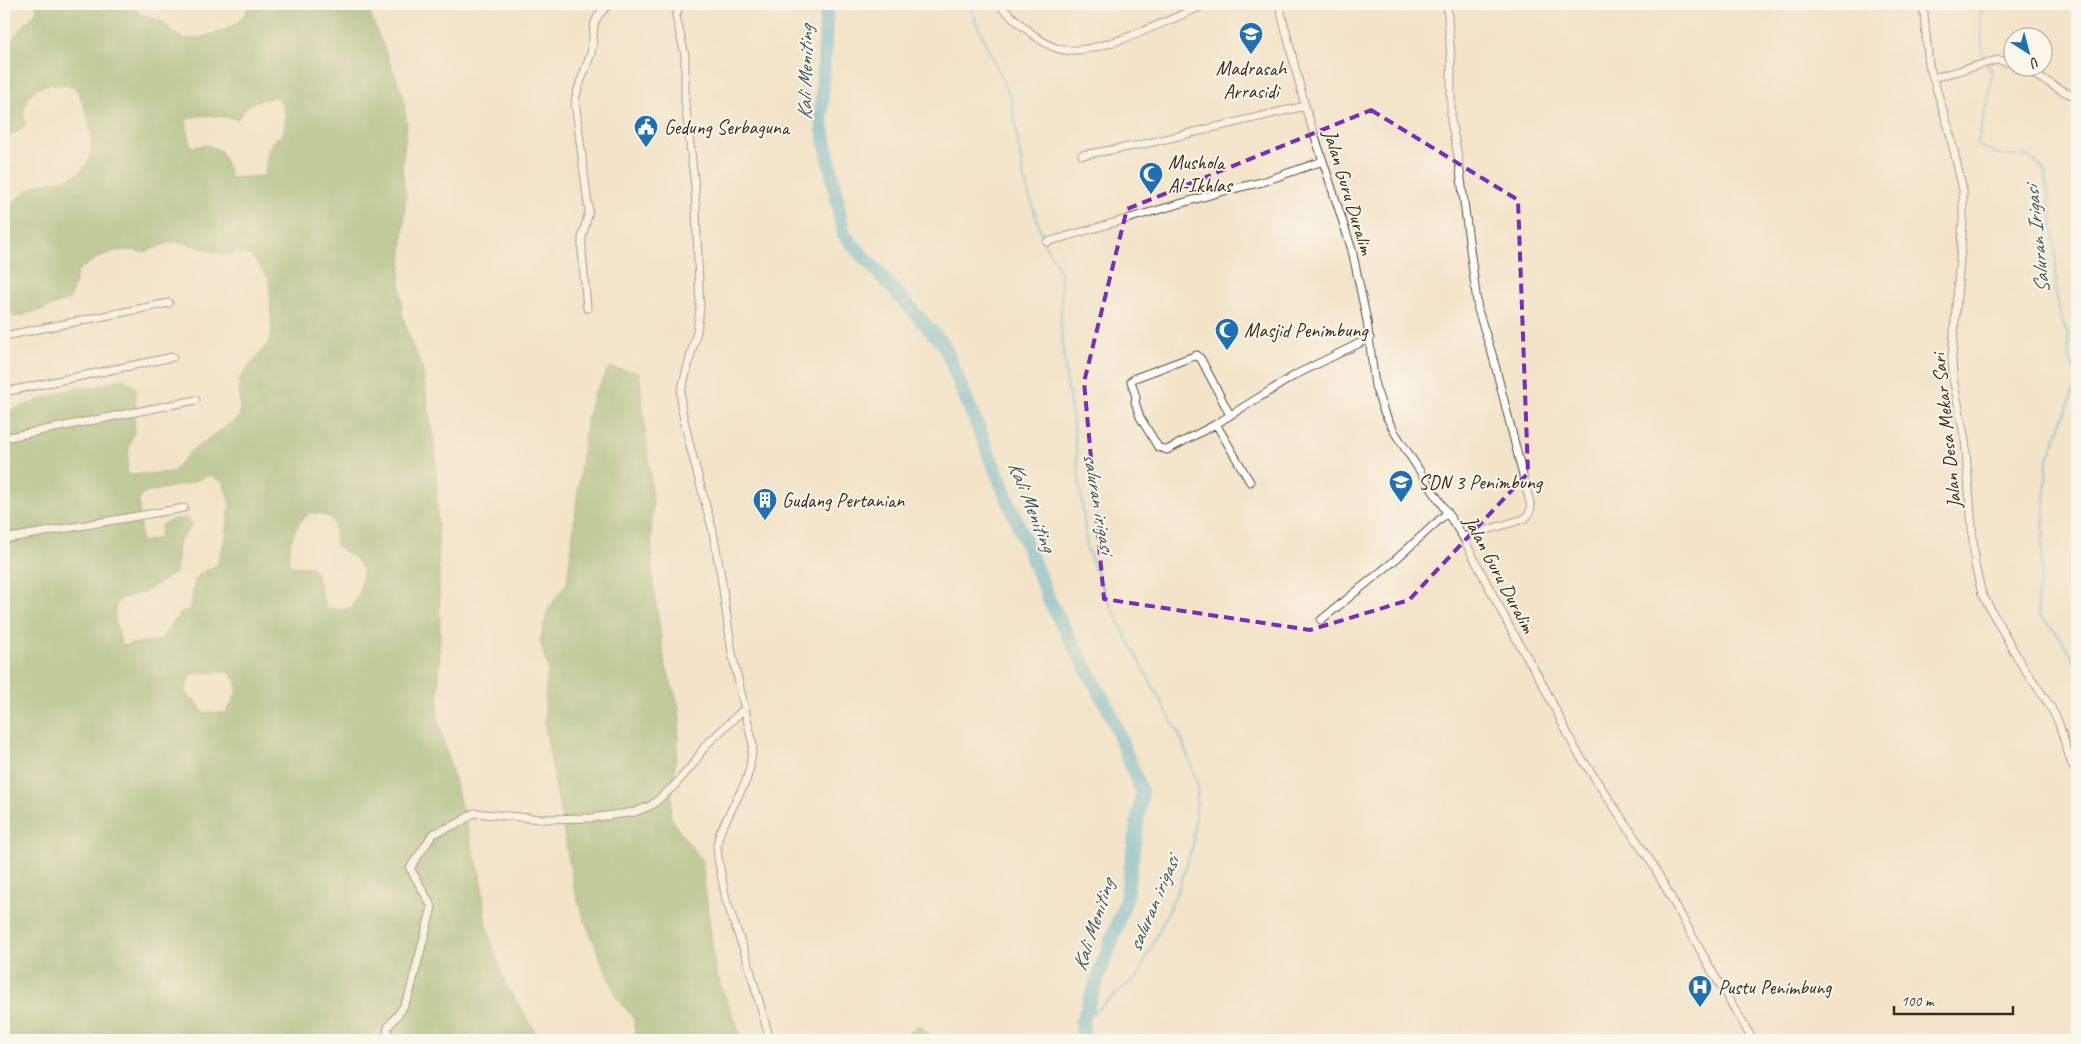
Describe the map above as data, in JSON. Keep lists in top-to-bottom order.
{
  "streets": {
    "street": ["Jalan Guru Duralim", "Jalan Desa Mekar Sari"]
  },
  "water": ["Kali Meniting", "Saluran Irigasi", "saluran irigasi"],
  "places": {
    "school or university": ["Madrasah Arrasidi", "SDN 3 Penimbung"],
    "public building": ["Gedung Serbaguna"],
    "mosque": ["Mushola Al-Ikhlas", "Masjid Penimbung"],
    "building": ["Gudang Pertanian"],
    "hospital": ["Pustu Penimbung"]
  },
  "scale_bar": "100 m",
  "north": "bottom right"
}
